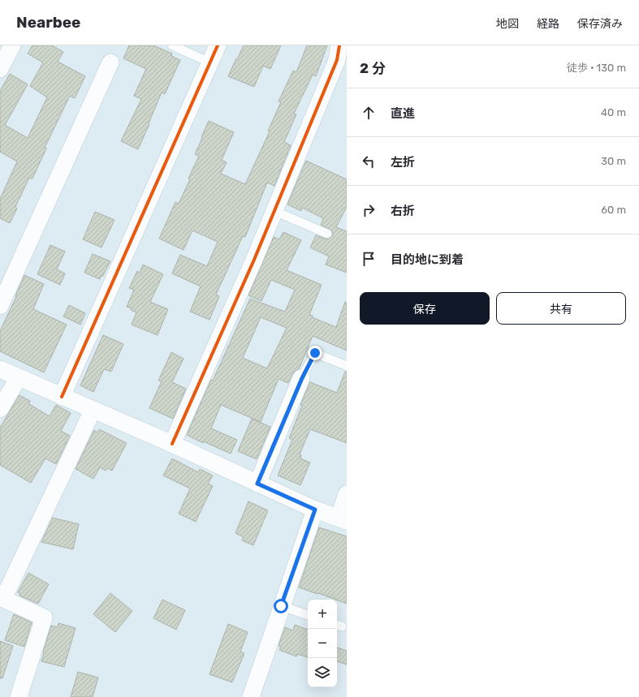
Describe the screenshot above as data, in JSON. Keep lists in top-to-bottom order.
{
  "page": {
    "header": "Nearbee",
    "nav": ["地図", "経路", "保存済み"],
    "heading": ["2 分", "徒歩 · 130 m"],
    "list": [
      ["直進", "40 m"],
      ["左折", "30 m"],
      ["右折", "60 m"],
      "目的地に到着"
    ],
    "buttons": ["保存", "共有"],
    "map_buttons": ["+", "−"]
  }
}
